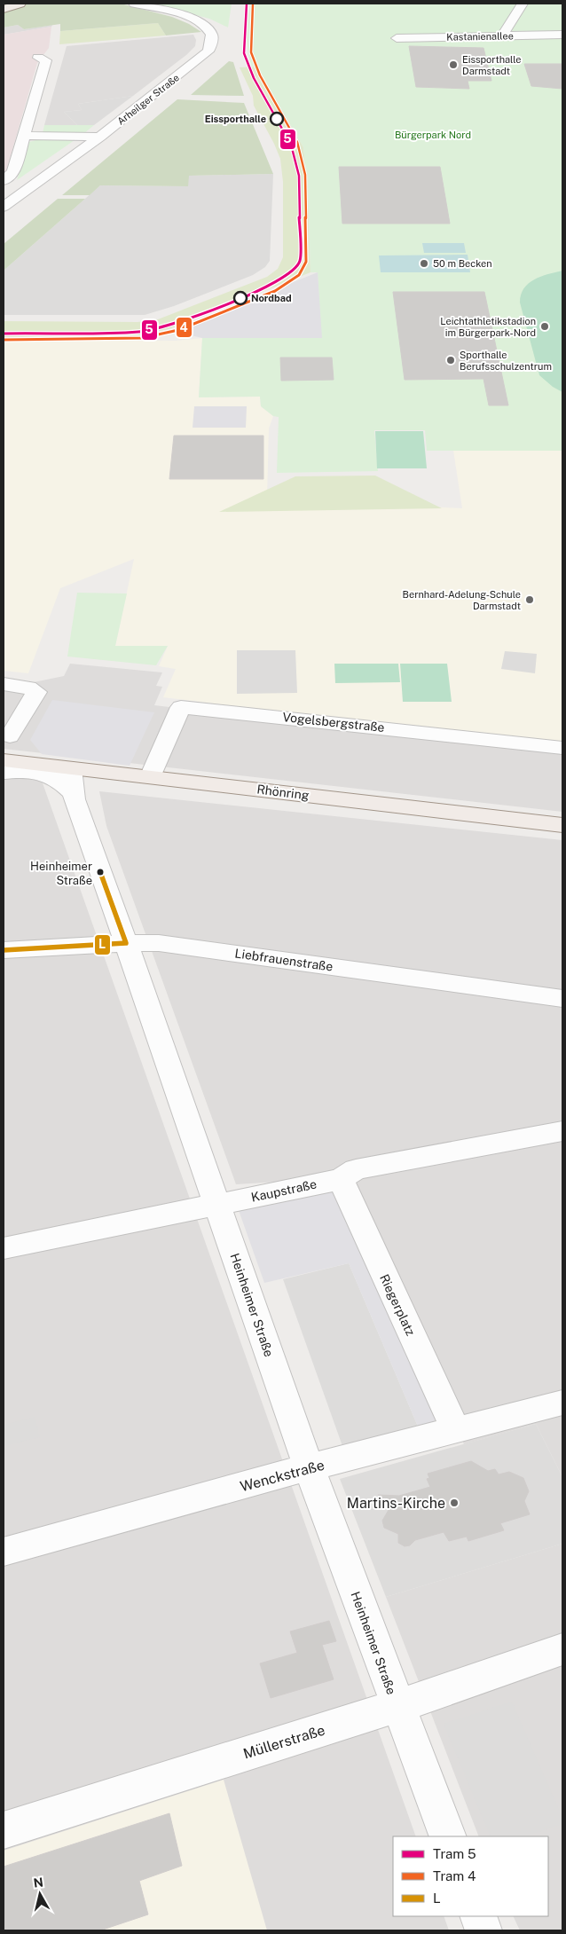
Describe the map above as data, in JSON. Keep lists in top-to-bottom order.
{
  "streets": {
    "main road": ["Rhönring"],
    "street": [
      "Kastanienallee",
      "Arheilger Straße",
      "Vogelsbergstraße",
      "Liebfrauenstraße",
      "Kaupstraße",
      "Heinheimer Straße",
      "Riegerplatz",
      "Wenckstraße",
      "Müllerstraße"
    ]
  },
  "crossings": [
    ["Vogelsbergstraße", "Rhönring"],
    ["Rhönring", "Heinheimer Straße"],
    ["Liebfrauenstraße", "Heinheimer Straße"],
    ["Kaupstraße", "Heinheimer Straße"],
    ["Kaupstraße", "Riegerplatz"],
    ["Heinheimer Straße", "Wenckstraße"],
    ["Heinheimer Straße", "Müllerstraße"],
    ["Riegerplatz", "Wenckstraße"]
  ],
  "parks": ["Bürgerpark Nord"],
  "places": [
    "Eissporthalle Darmstadt",
    "Eissporthalle",
    "50 m Becken",
    "Nordbad",
    "Leichtathletikstadion im Bürgerpark-Nord",
    "Sporthalle Berufsschulzentrum",
    "Bernhard-Adelung-Schule Darmstadt",
    "Heinheimer Straße",
    "Martins-Kirche"
  ],
  "lines": ["tram line 5", "tram line 4", "transit line L"],
  "legend": ["Tram 5", "Tram 4", "L"],
  "north": "top"
}
